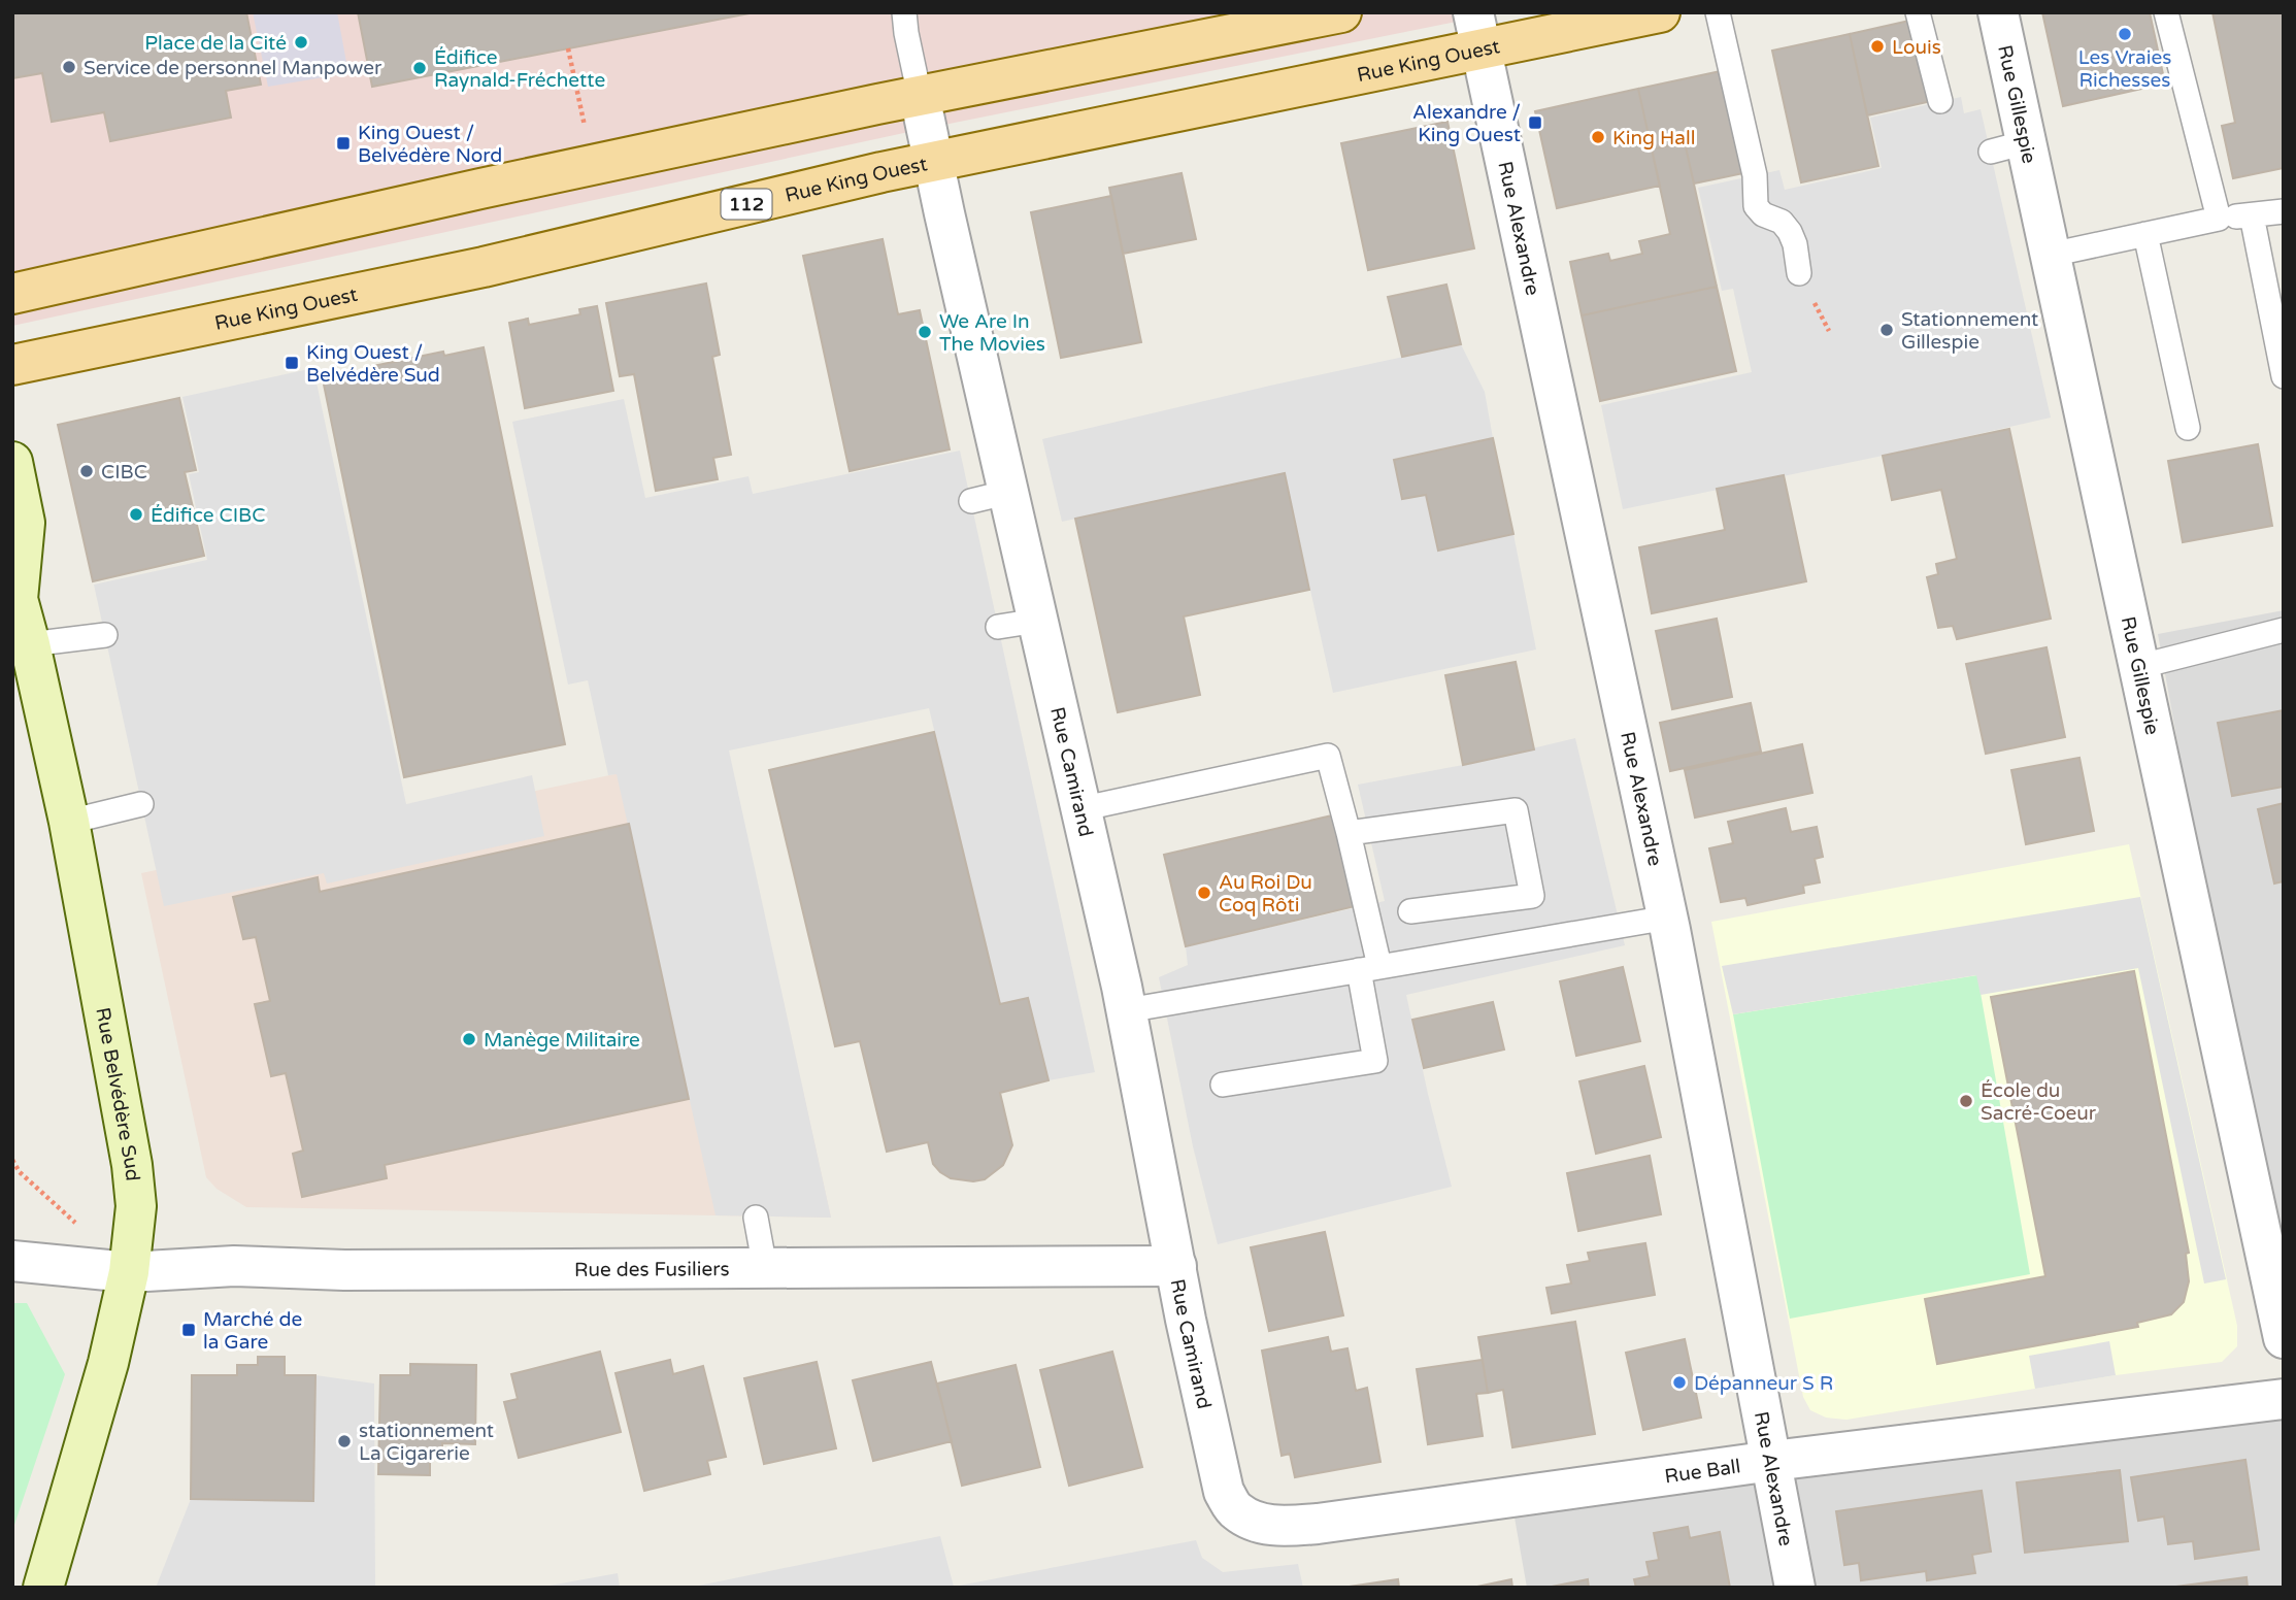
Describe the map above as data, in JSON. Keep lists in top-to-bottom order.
{
  "streets": {
    "main road": ["Rue King Ouest", "112", "Rue Belvédère Sud"],
    "street": [
      "Rue Gillespie",
      "Rue Alexandre",
      "Rue Camirand",
      "Rue des Fusiliers",
      "Rue Ball"
    ]
  },
  "crossings": [
    ["Rue King Ouest", "Rue Alexandre"],
    ["Rue King Ouest", "Rue Camirand"],
    ["Rue Alexandre", "Rue Ball"],
    ["Rue Camirand", "Rue des Fusiliers"],
    ["Rue Camirand", "Rue Ball"],
    ["Rue Belvédère Sud", "Rue des Fusiliers"]
  ],
  "places": {
    "other": [
      "Les Vraies Richesses",
      "Place de la Cité",
      "Louis",
      "Service de personnel Manpower",
      "Édifice Raynald-Fréchette",
      "King Hall",
      "Stationnement Gillespie",
      "We Are In The Movies",
      "CIBC",
      "Édifice CIBC",
      "Au Roi Du Coq Rôti",
      "Manège Militaire",
      "École du Sacré-Coeur",
      "Dépanneur S R",
      "stationnement La Cigarerie"
    ],
    "transit": [
      "Alexandre / King Ouest",
      "King Ouest / Belvédère Nord",
      "King Ouest / Belvédère Sud",
      "Marché de la Gare"
    ]
  }
}
